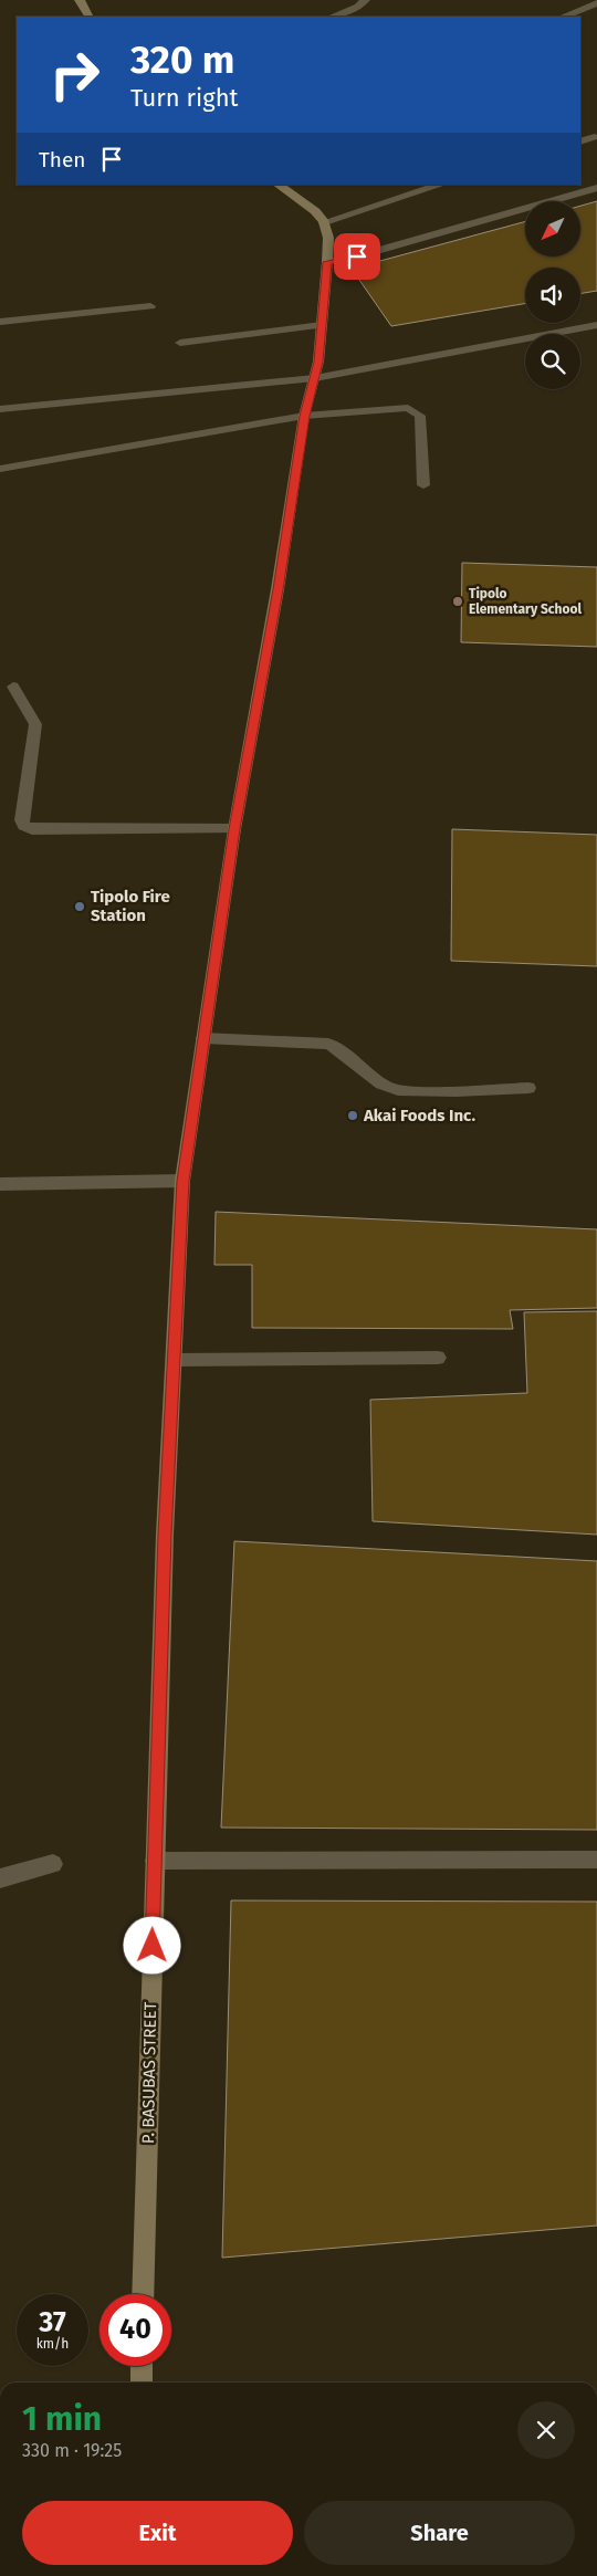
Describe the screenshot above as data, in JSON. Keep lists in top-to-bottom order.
{
  "streets": {
    "street": ["P. BASUBAS STREET"]
  },
  "places": ["Tipolo Elementary School", "Tipolo Fire Station", "Akai Foods Inc."],
  "north": "bottom left",
  "page": {
    "turn": ["320 m", "Turn right"],
    "then": "Then",
    "speed": "37 km/h",
    "limit": "40",
    "heading": ["1 min", "330 m · 19:25"],
    "buttons": ["Exit", "Share"]
  }
}
